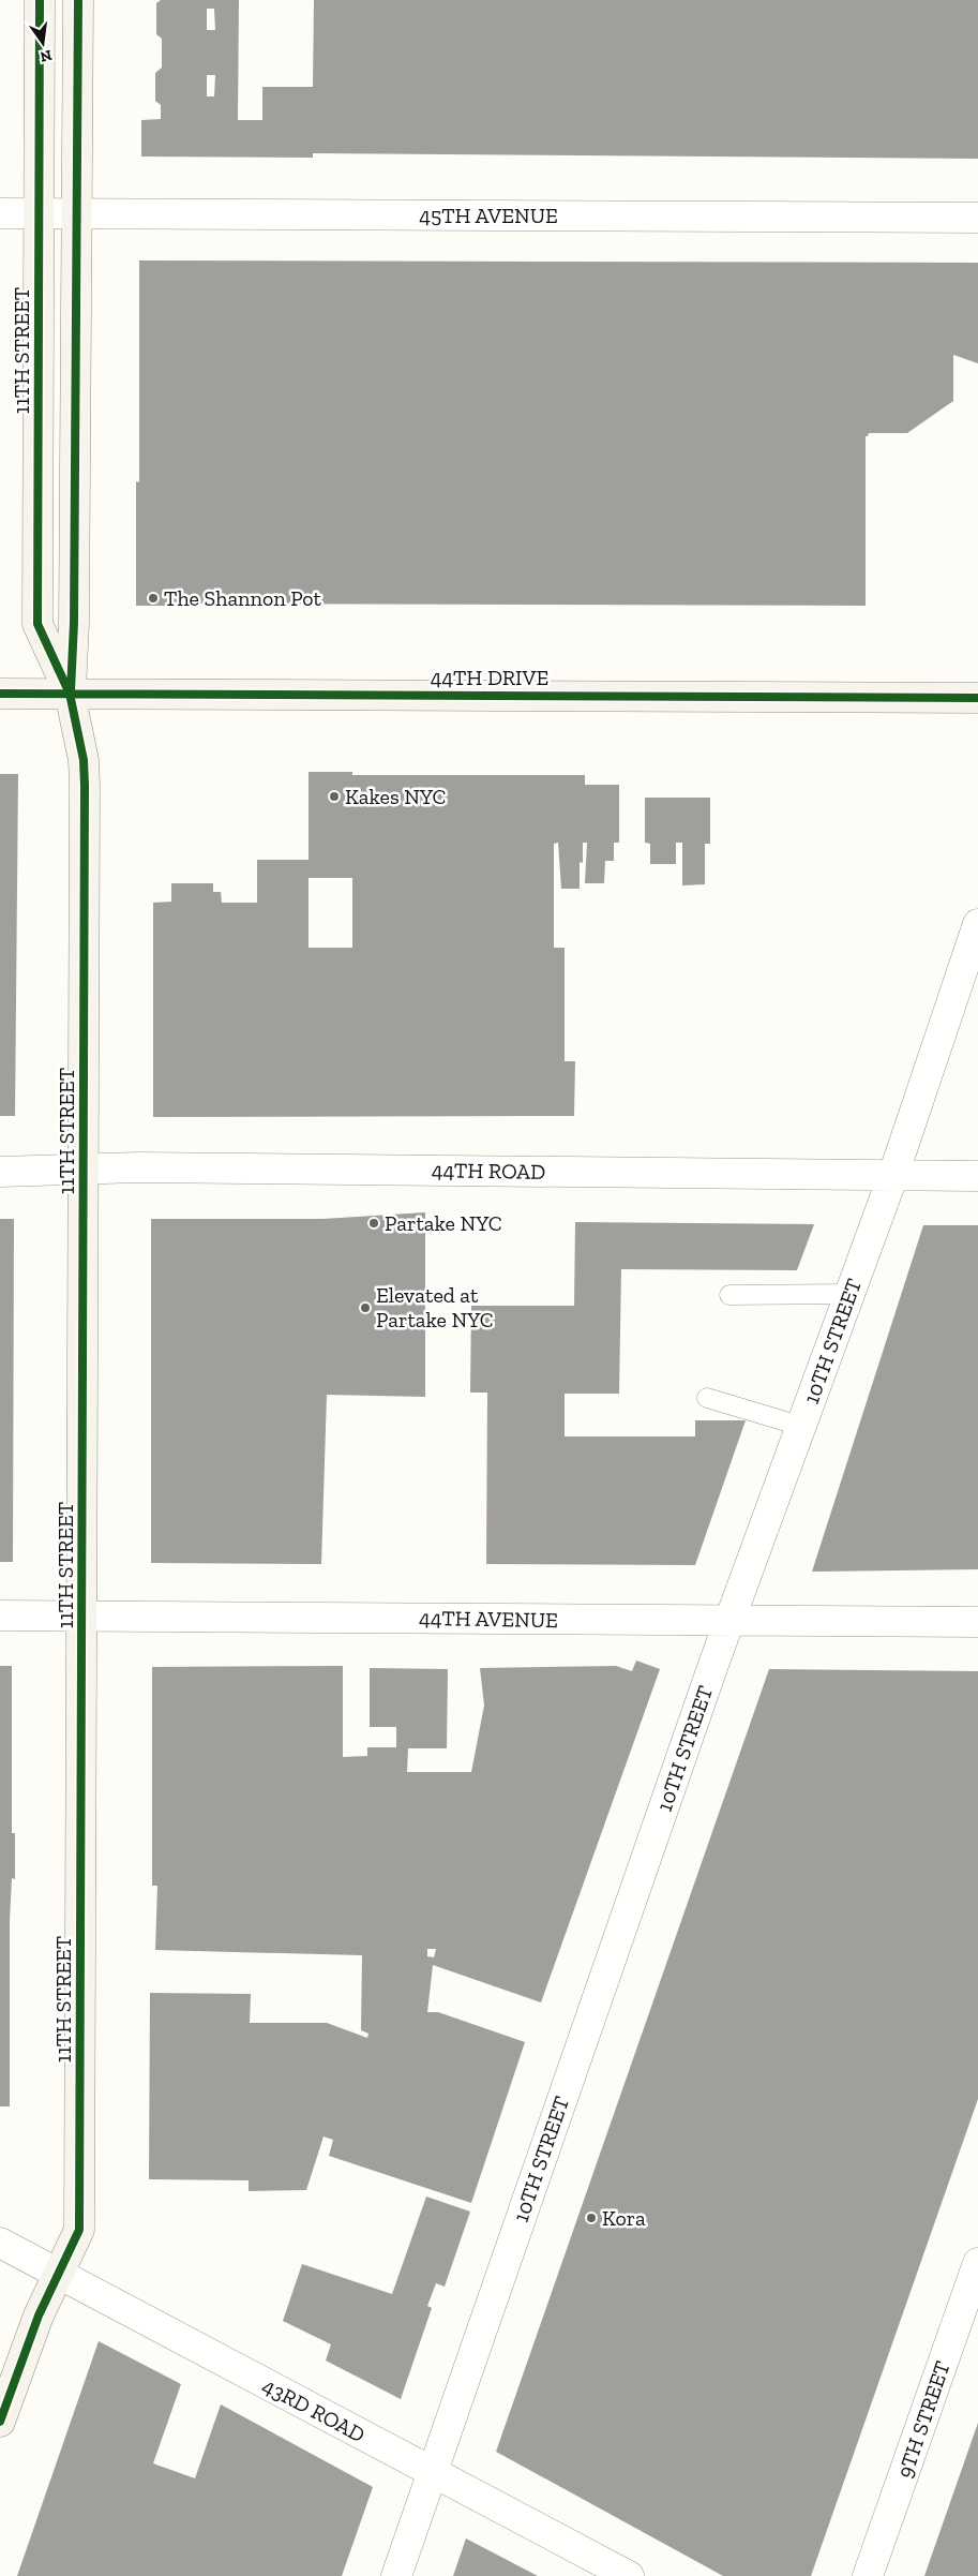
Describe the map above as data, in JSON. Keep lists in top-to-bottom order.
{
  "streets": {
    "main road": ["11TH STREET", "44TH DRIVE"],
    "street": [
      "45TH AVENUE",
      "44TH ROAD",
      "10TH STREET",
      "44TH AVENUE",
      "43RD ROAD",
      "9TH STREET"
    ]
  },
  "crossings": [
    ["45TH AVENUE", "11TH STREET"],
    ["11TH STREET", "44TH DRIVE"],
    ["11TH STREET", "44TH ROAD"],
    ["11TH STREET", "44TH AVENUE"],
    ["11TH STREET", "43RD ROAD"],
    ["44TH ROAD", "10TH STREET"],
    ["10TH STREET", "44TH AVENUE"],
    ["10TH STREET", "43RD ROAD"]
  ],
  "places": [
    "The Shannon Pot",
    "Kakes NYC",
    "Partake NYC",
    "Elevated at Partake NYC",
    "Kora"
  ],
  "north": "bottom"
}
